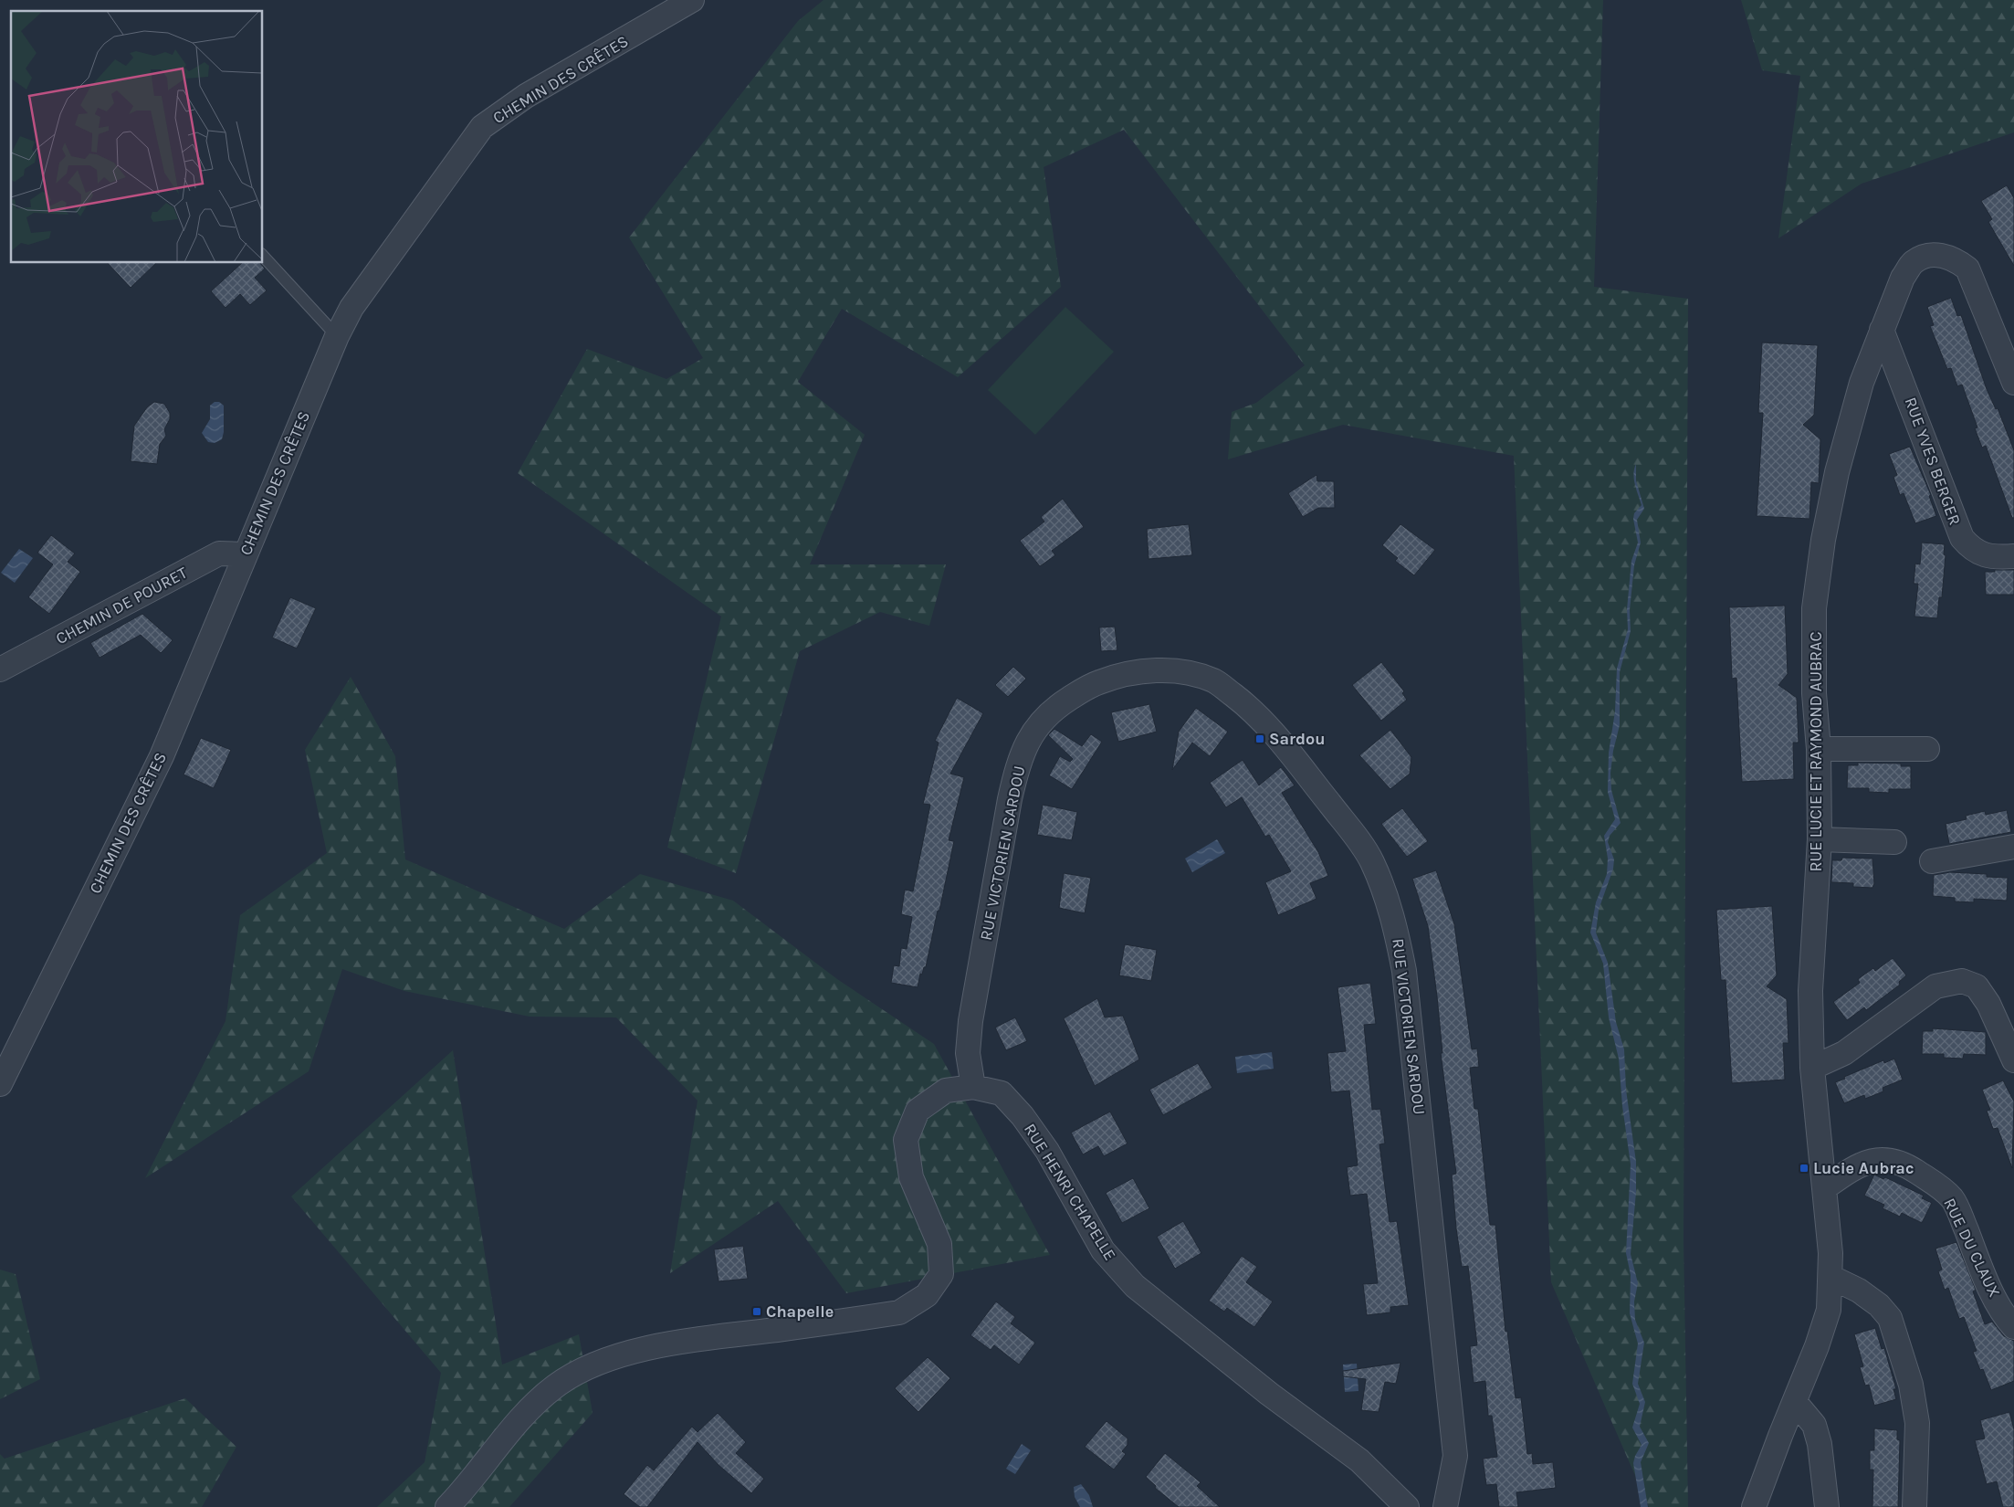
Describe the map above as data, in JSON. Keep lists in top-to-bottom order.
{
  "streets": {
    "street": [
      "CHEMIN DES CRÊTES",
      "RUE YVES BERGER",
      "CHEMIN DE POURET",
      "RUE LUCIE ET RAYMOND AUBRAC",
      "RUE VICTORIEN SARDOU",
      "RUE HENRI CHAPELLE",
      "RUE DU CLAUX"
    ]
  },
  "crossings": [
    ["CHEMIN DES CRÊTES", "CHEMIN DE POURET"],
    ["RUE YVES BERGER", "RUE LUCIE ET RAYMOND AUBRAC"],
    ["RUE LUCIE ET RAYMOND AUBRAC", "RUE DU CLAUX"],
    ["RUE VICTORIEN SARDOU", "RUE HENRI CHAPELLE"]
  ],
  "places": {
    "transit": ["Sardou", "Lucie Aubrac", "Chapelle"]
  }
}
